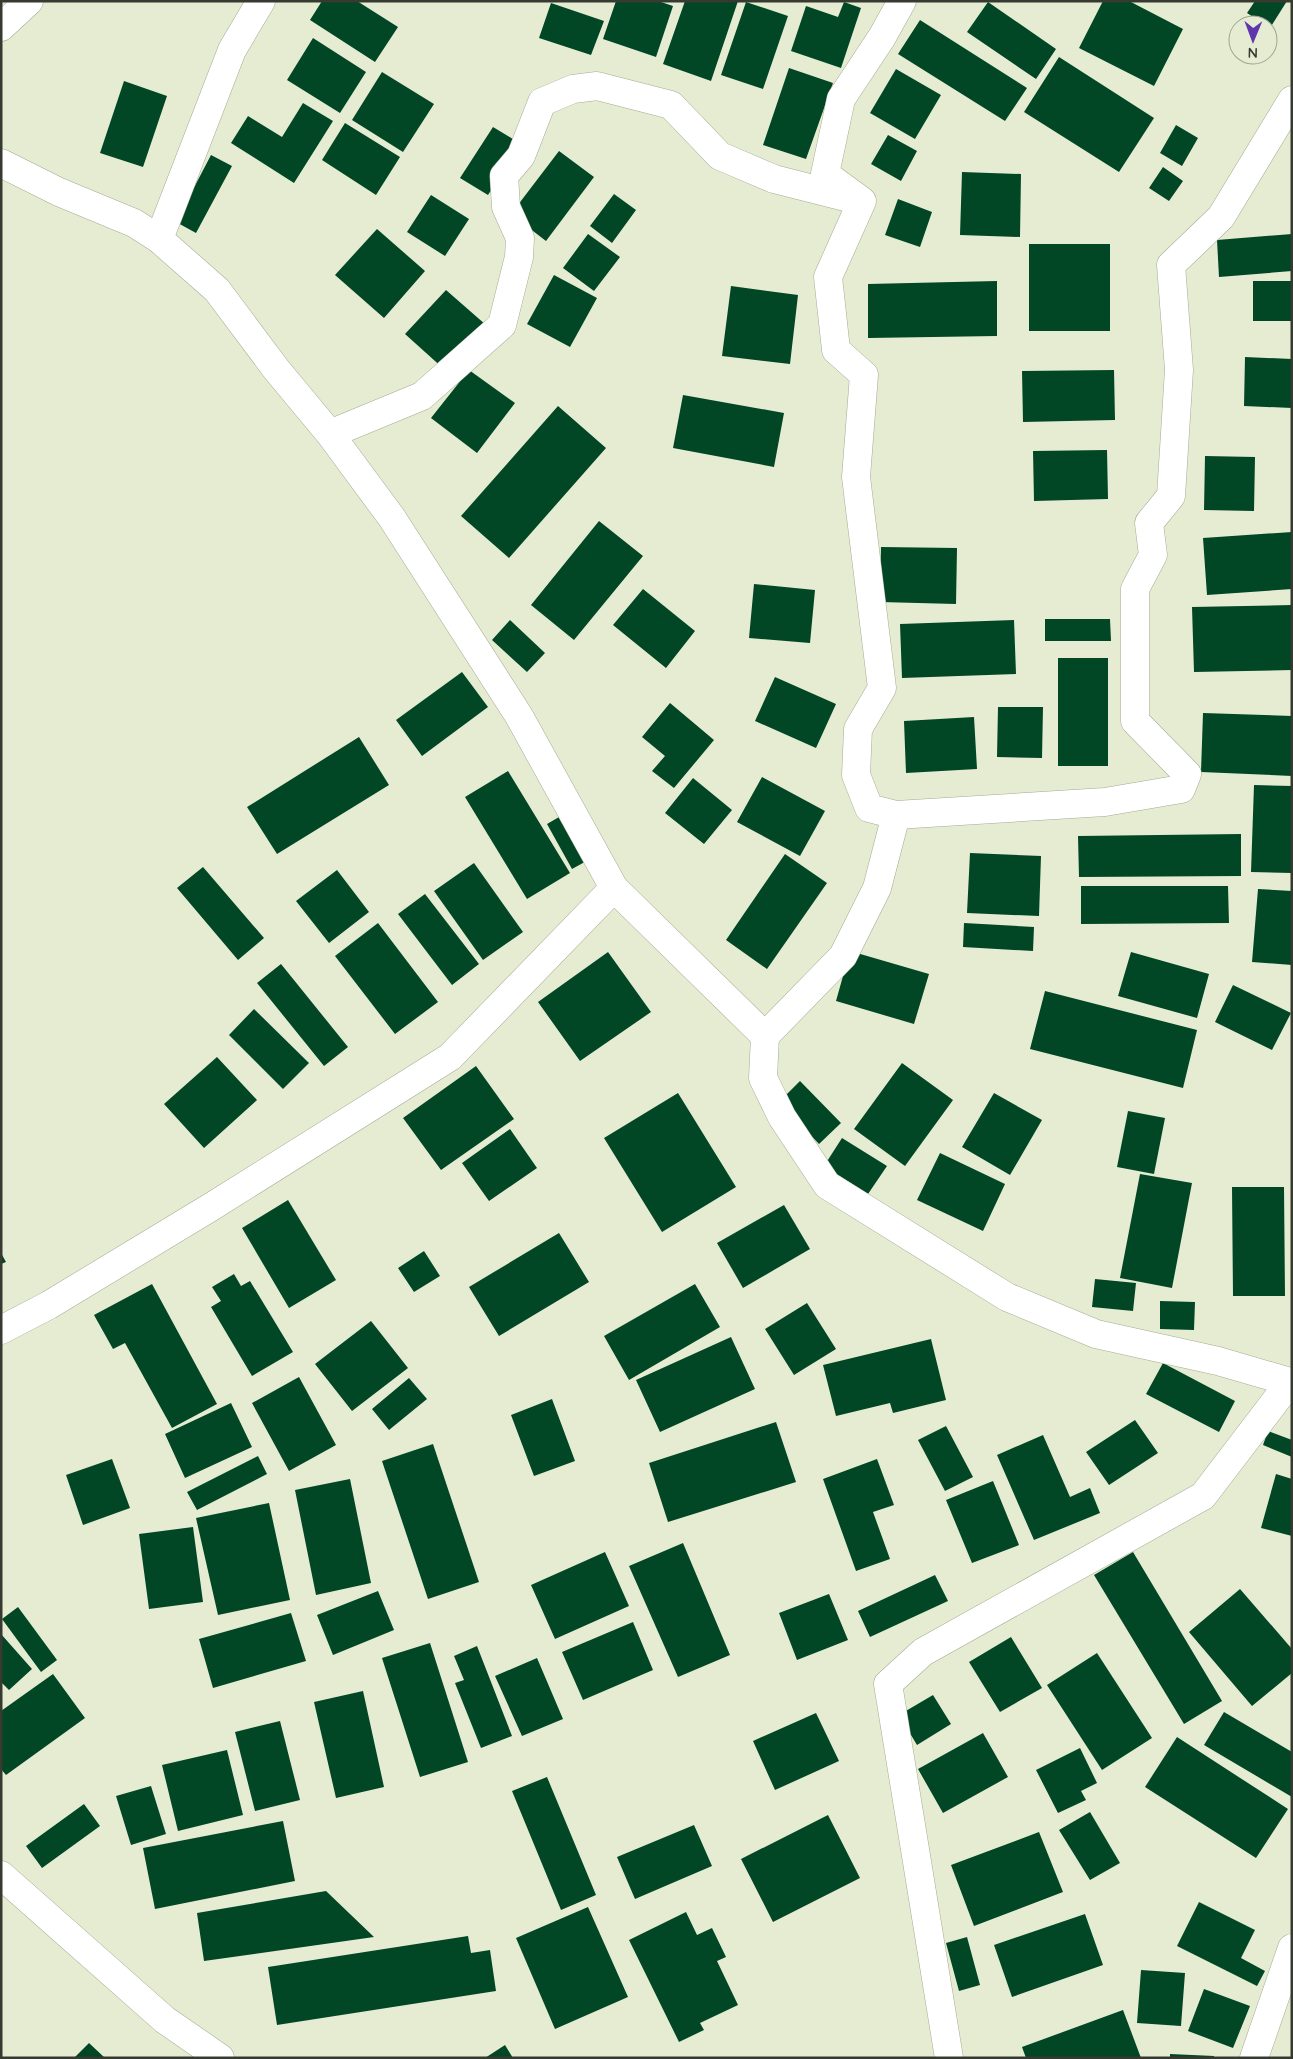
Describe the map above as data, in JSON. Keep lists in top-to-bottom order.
{
  "north": "bottom"
}
